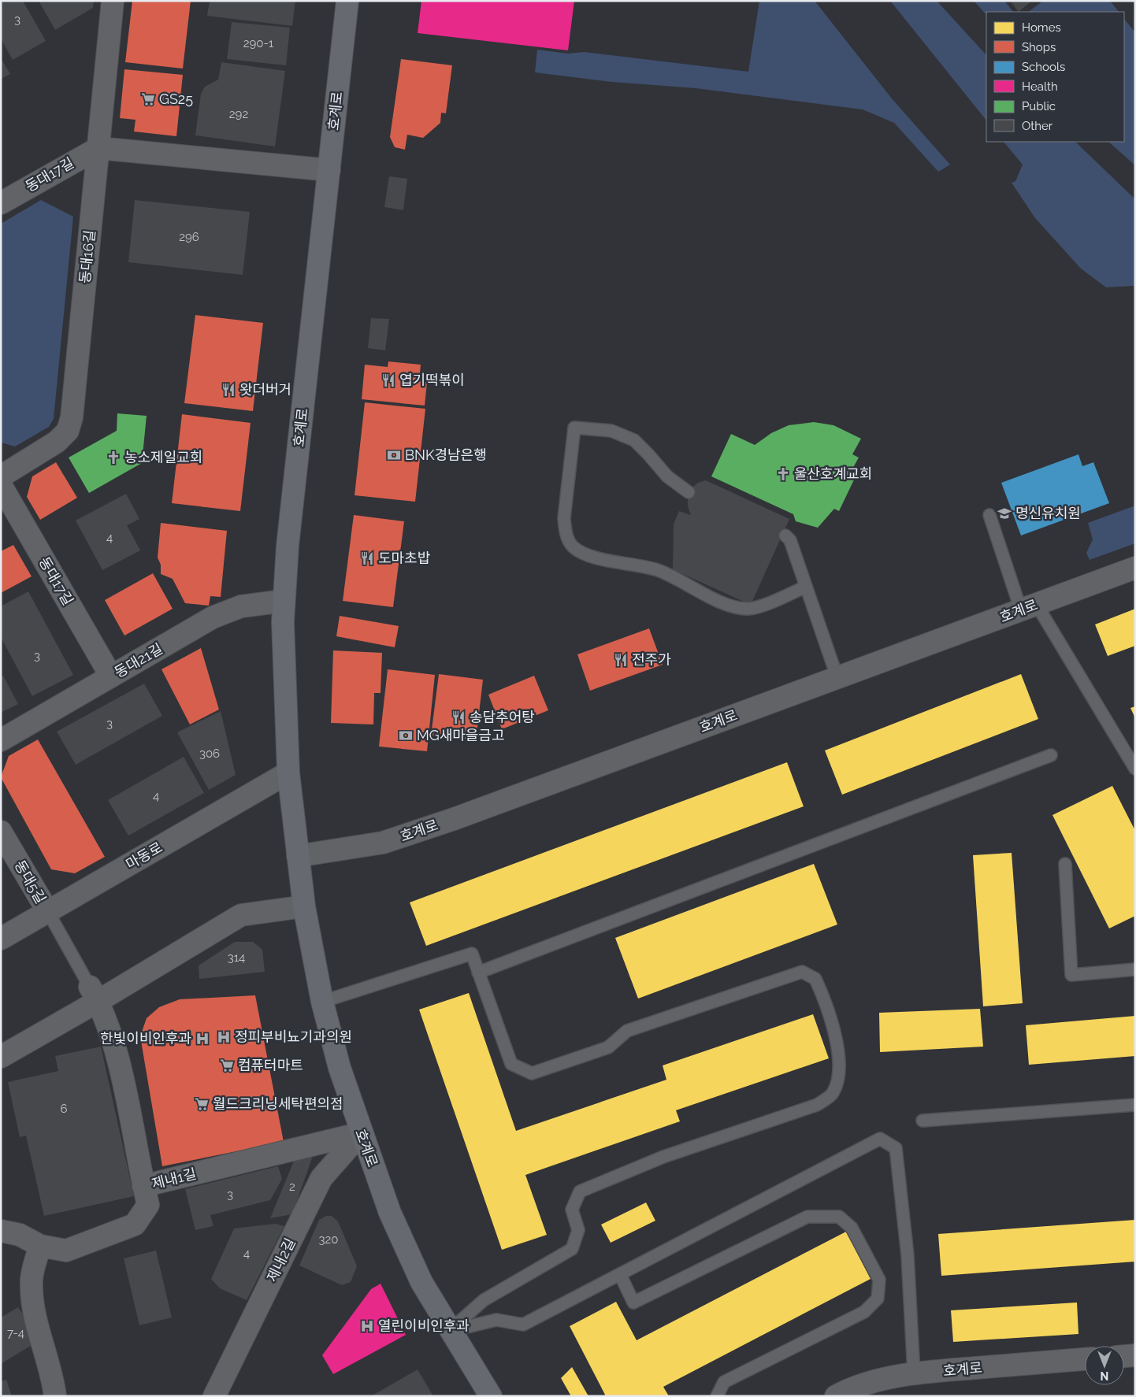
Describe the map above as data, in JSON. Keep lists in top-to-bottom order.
{
  "streets": {
    "street": [
      "호계로",
      "동대17길",
      "동대16길",
      "동대21길",
      "마동로",
      "동대5길",
      "제내1길",
      "제내2길"
    ]
  },
  "crossings": [
    ["호계로", "동대21길"],
    ["호계로", "마동로"],
    ["호계로", "제내1길"],
    ["호계로", "제내2길"],
    ["동대17길", "동대16길"],
    ["동대17길", "동대21길"],
    ["마동로", "동대5길"],
    ["제내1길", "제내2길"]
  ],
  "places": {
    "supermarket": ["GS25", "컴퓨터마트", "월드크리닝세탁편의점"],
    "restaurant": [
      "엽기떡볶이",
      "왓더버거",
      "도마초밥",
      "전주가",
      "송담추어탕"
    ],
    "bank": ["BNK경남은행", "MG새마을금고"],
    "church": ["농소제일교회", "울산호계교회"],
    "school or university": ["명신유치원"],
    "hospital": ["정피부비뇨기과의원", "한빛이비인후과", "열린이비인후과"]
  },
  "house_numbers": [
    "3",
    "290-1",
    "292",
    "296",
    "4",
    "3",
    "3",
    "306",
    "4",
    "314",
    "6",
    "2",
    "3",
    "320",
    "4",
    "7-4"
  ],
  "legend": [
    "Homes",
    "Shops",
    "Schools",
    "Health",
    "Public",
    "Other"
  ],
  "north": "bottom"
}
